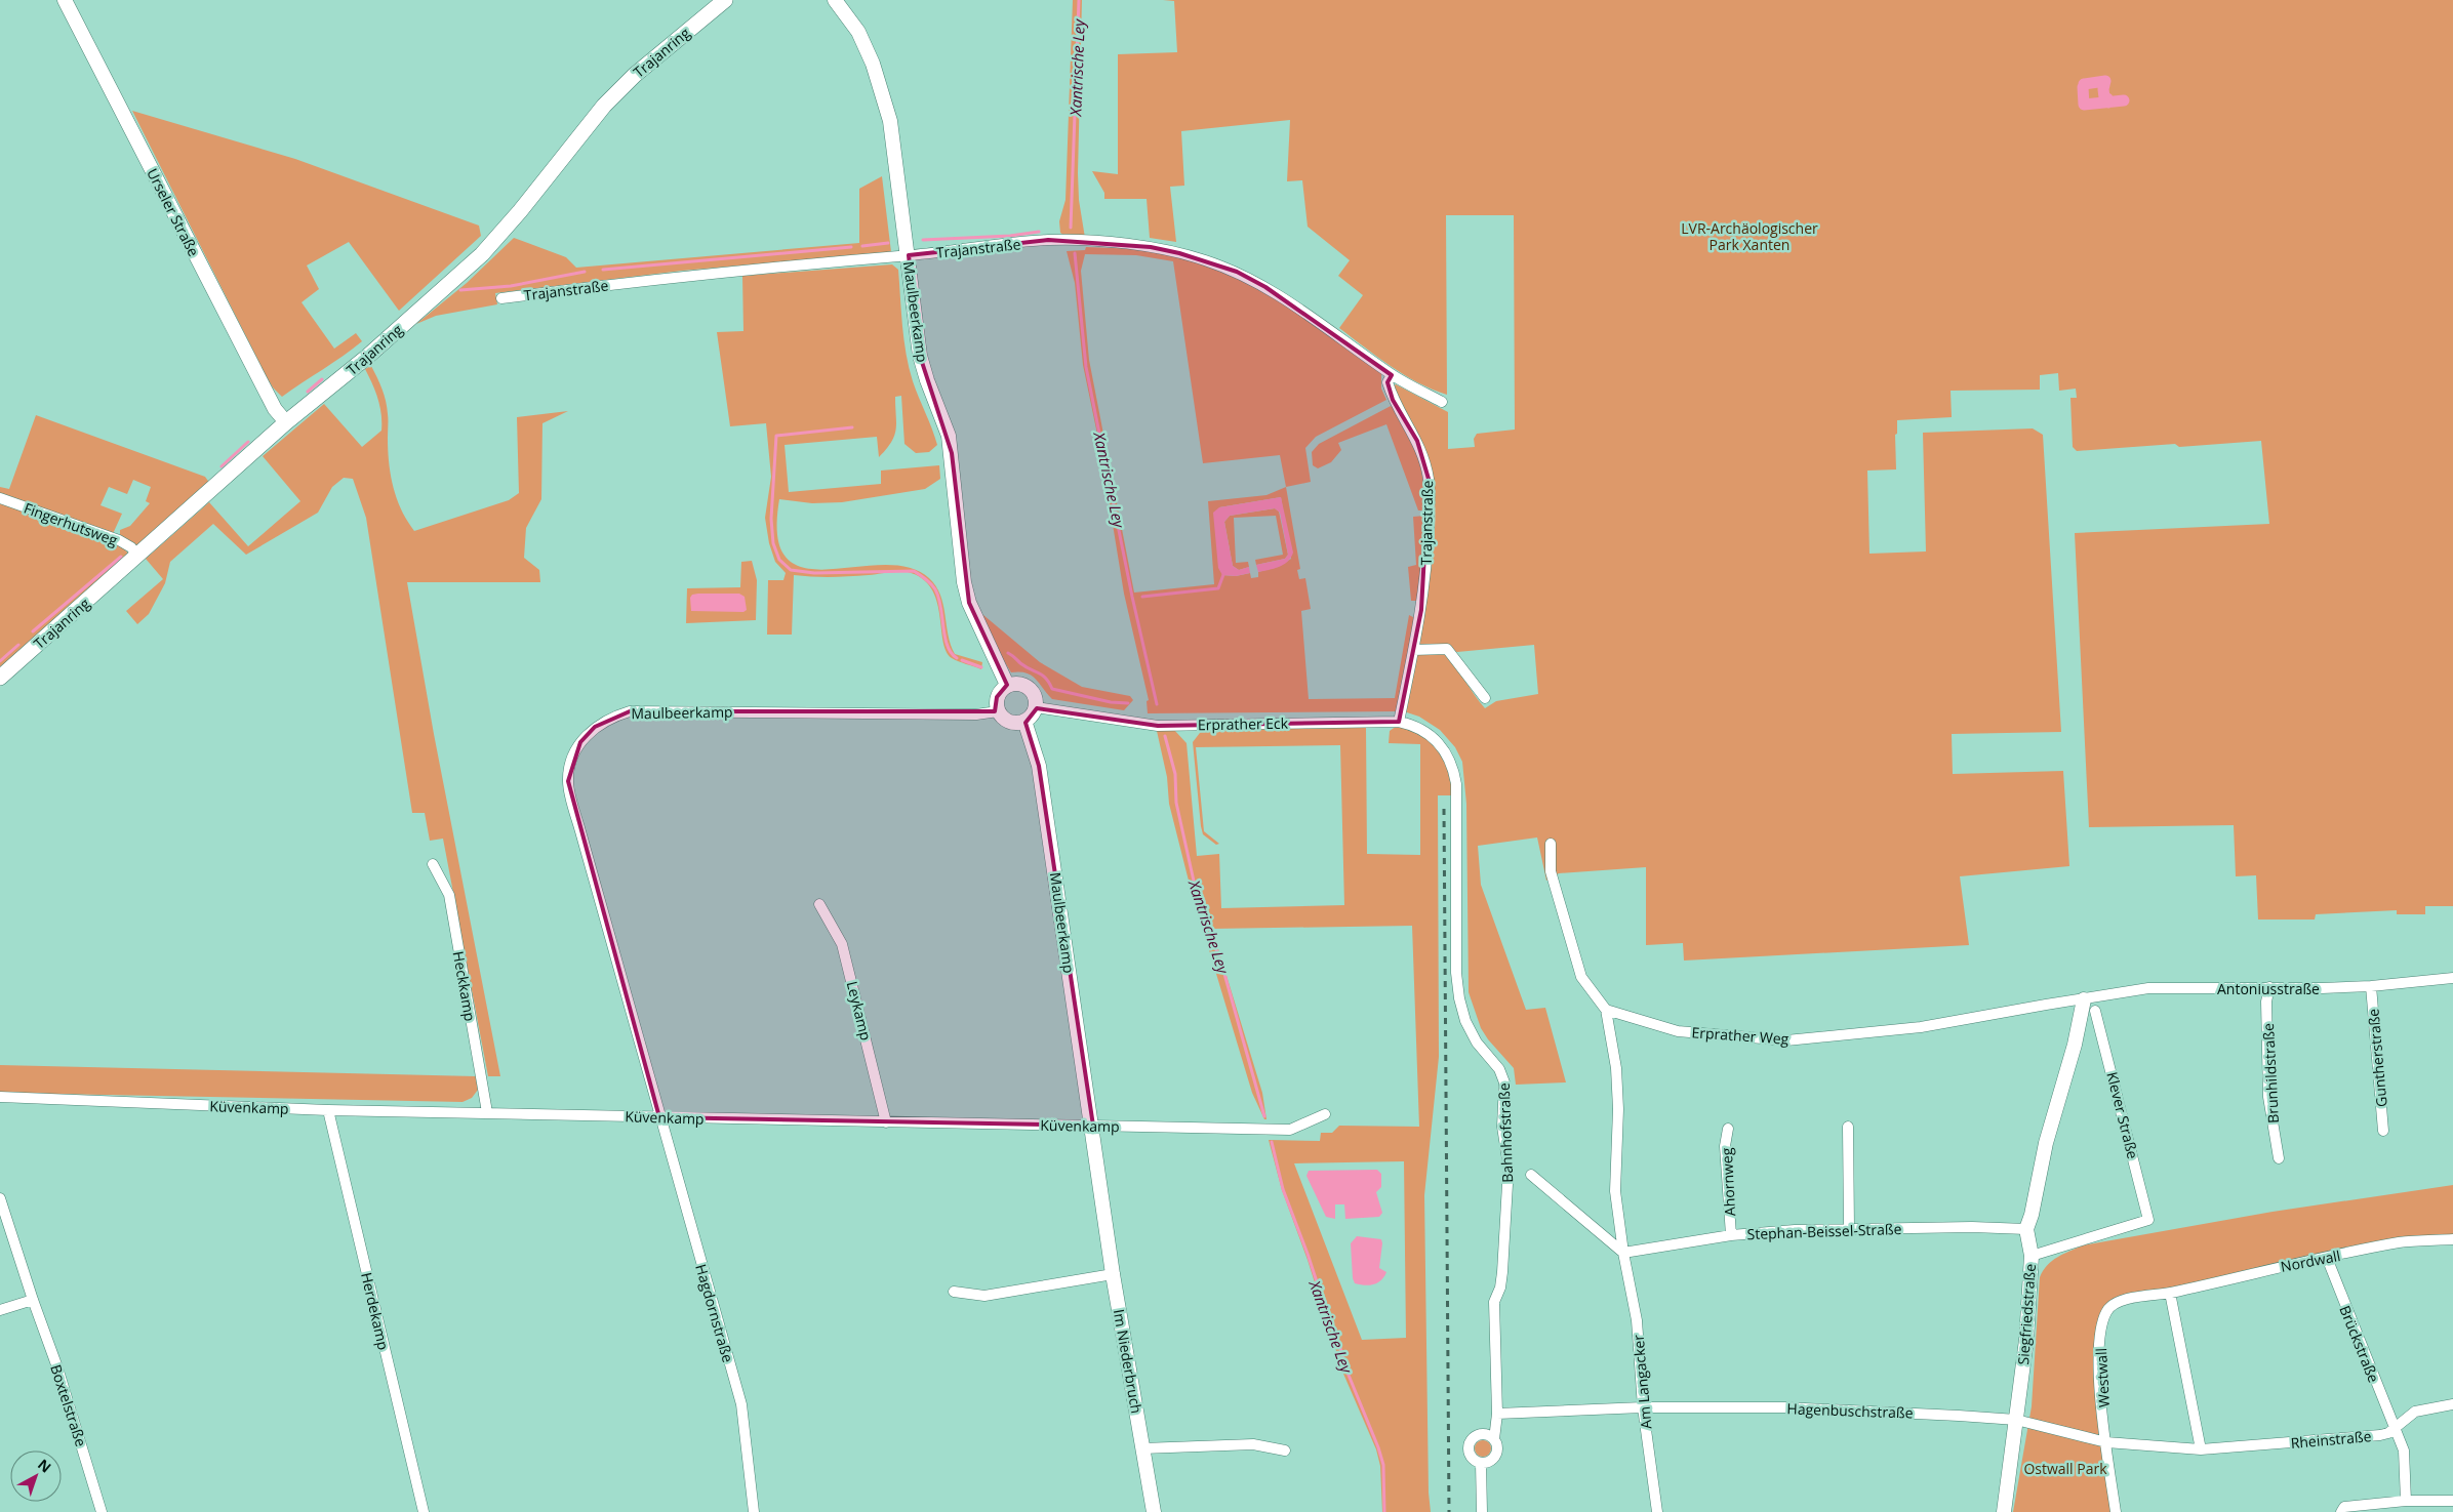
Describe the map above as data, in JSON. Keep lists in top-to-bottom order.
{
  "streets": {
    "main road": ["Trajanring"],
    "street": [
      "Urseler Straße",
      "Trajanstraße",
      "Maulbeerkamp",
      "Fingerhutsweg",
      "Erprather Eck",
      "Heckkamp",
      "Antoniusstraße",
      "Leykamp",
      "Erprather Weg",
      "Guntherstraße",
      "Brunhildstraße",
      "Küvenkamp",
      "Klever Straße",
      "Bahnhofstraße",
      "Ahornweg",
      "Stephan-Beissel-Straße",
      "Nordwall",
      "Herdekamp",
      "Hagdornstraße",
      "Siegfriedstraße",
      "Brückstraße",
      "Im Niederbruch",
      "Westwall",
      "Am Langacker",
      "Boxtelstraße",
      "Hagenbuschstraße",
      "Rheinstraße"
    ]
  },
  "crossings": [
    ["Trajanring", "Urseler Straße"],
    ["Trajanring", "Fingerhutsweg"],
    ["Trajanstraße", "Maulbeerkamp"],
    ["Trajanstraße", "Erprather Eck"],
    ["Maulbeerkamp", "Erprather Eck"],
    ["Maulbeerkamp", "Küvenkamp"],
    ["Maulbeerkamp", "Hagdornstraße"],
    ["Maulbeerkamp", "Im Niederbruch"],
    ["Erprather Eck", "Bahnhofstraße"],
    ["Heckkamp", "Küvenkamp"],
    ["Antoniusstraße", "Erprather Weg"],
    ["Antoniusstraße", "Guntherstraße"],
    ["Antoniusstraße", "Brunhildstraße"],
    ["Antoniusstraße", "Siegfriedstraße"],
    ["Leykamp", "Küvenkamp"],
    ["Erprather Weg", "Siegfriedstraße"],
    ["Erprather Weg", "Am Langacker"],
    ["Küvenkamp", "Herdekamp"],
    ["Küvenkamp", "Hagdornstraße"],
    ["Küvenkamp", "Im Niederbruch"],
    ["Klever Straße", "Siegfriedstraße"],
    ["Bahnhofstraße", "Hagenbuschstraße"],
    ["Ahornweg", "Stephan-Beissel-Straße"],
    ["Stephan-Beissel-Straße", "Siegfriedstraße"],
    ["Stephan-Beissel-Straße", "Am Langacker"],
    ["Nordwall", "Brückstraße"],
    ["Nordwall", "Westwall"],
    ["Siegfriedstraße", "Hagenbuschstraße"],
    ["Brückstraße", "Rheinstraße"],
    ["Westwall", "Hagenbuschstraße"],
    ["Am Langacker", "Hagenbuschstraße"],
    ["Hagenbuschstraße", "Rheinstraße"]
  ],
  "water": ["Xantrische Ley"],
  "parks": ["LVR-Archäologischer Park Xanten", "Ostwall Park"],
  "north": "top right"
}
